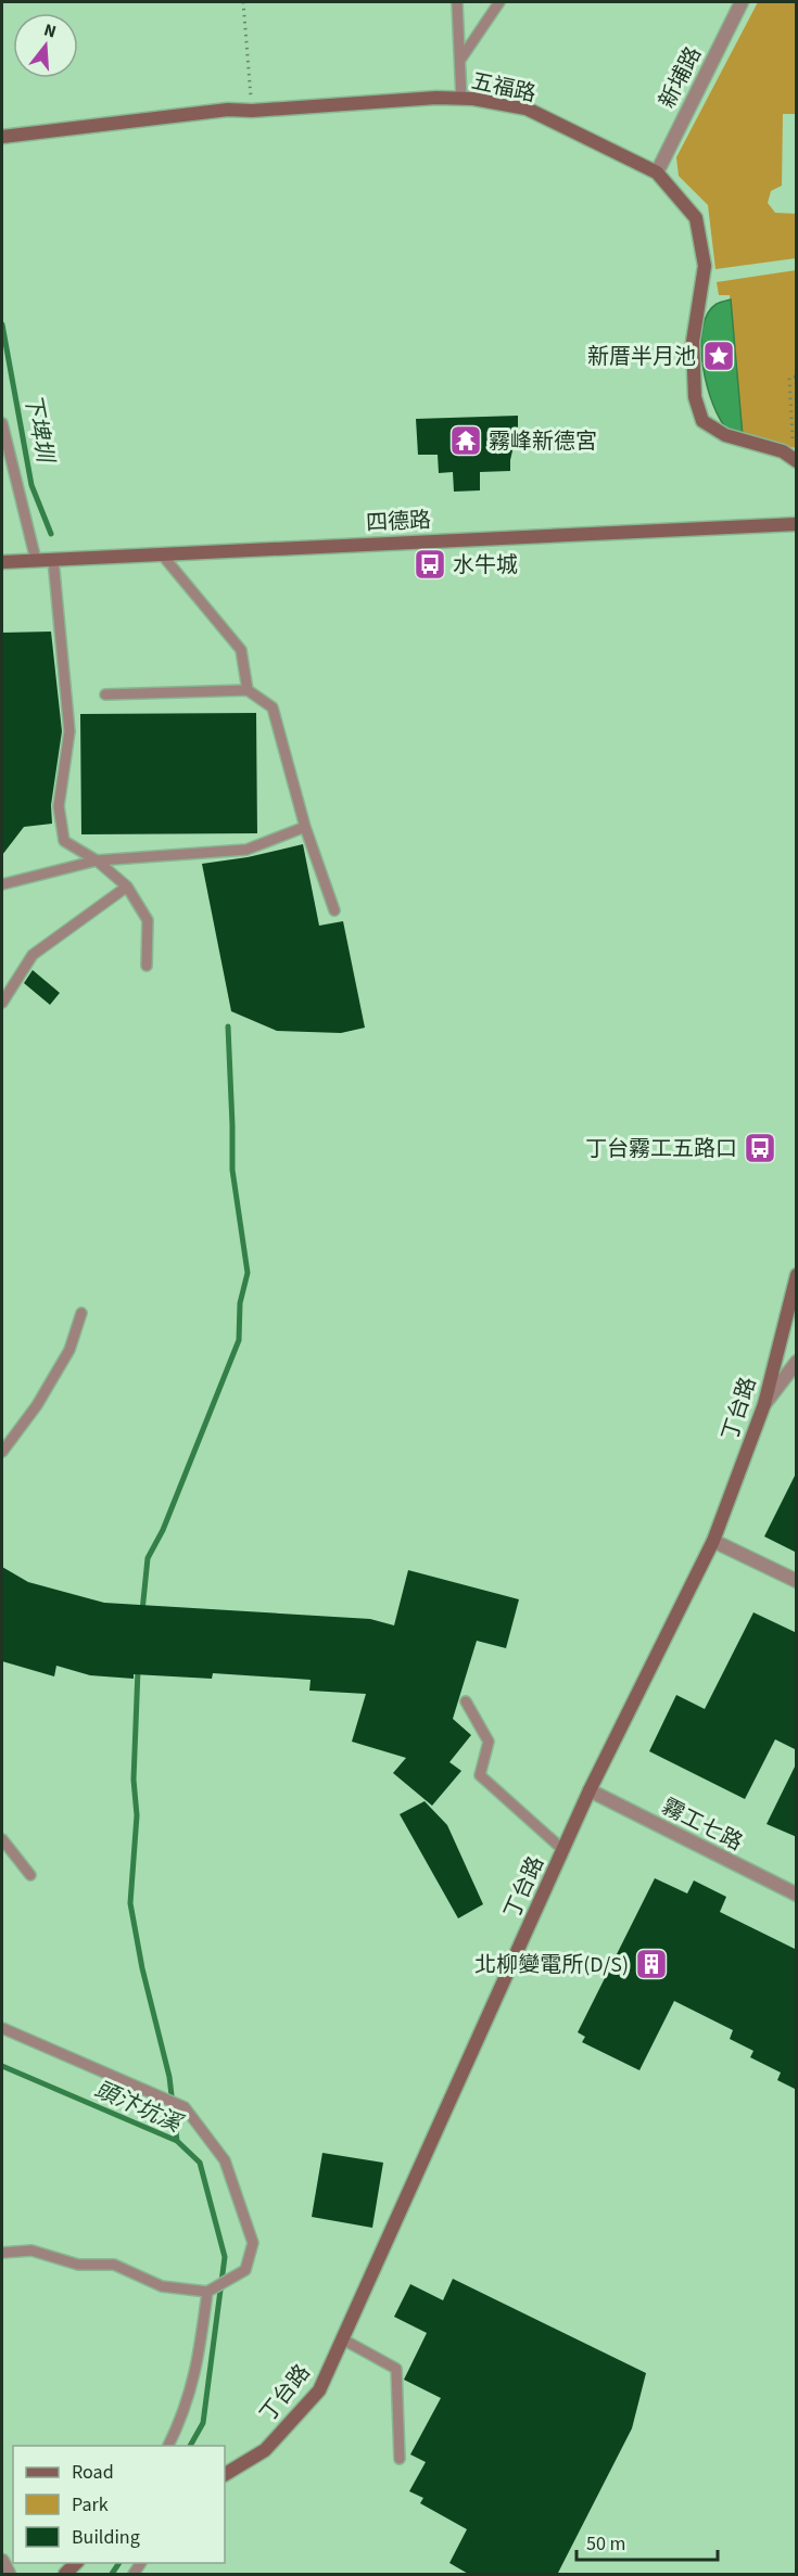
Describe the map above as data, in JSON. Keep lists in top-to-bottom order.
{
  "streets": {
    "street": [
      "新埔路",
      "五福路",
      "四德路",
      "丁台路",
      "霧工七路"
    ]
  },
  "crossings": [
    ["新埔路", "五福路"],
    ["丁台路", "霧工七路"]
  ],
  "water": ["下埤圳", "頭汴坑溪"],
  "places": {
    "place": ["新厝半月池"],
    "temple": ["霧峰新德宮"],
    "bus stop": ["水牛城", "丁台霧工五路口"],
    "building": ["北柳變電所(D/S)"]
  },
  "legend": ["Road", "Park", "Building"],
  "scale_bar": "50 m",
  "north": "top"
}
